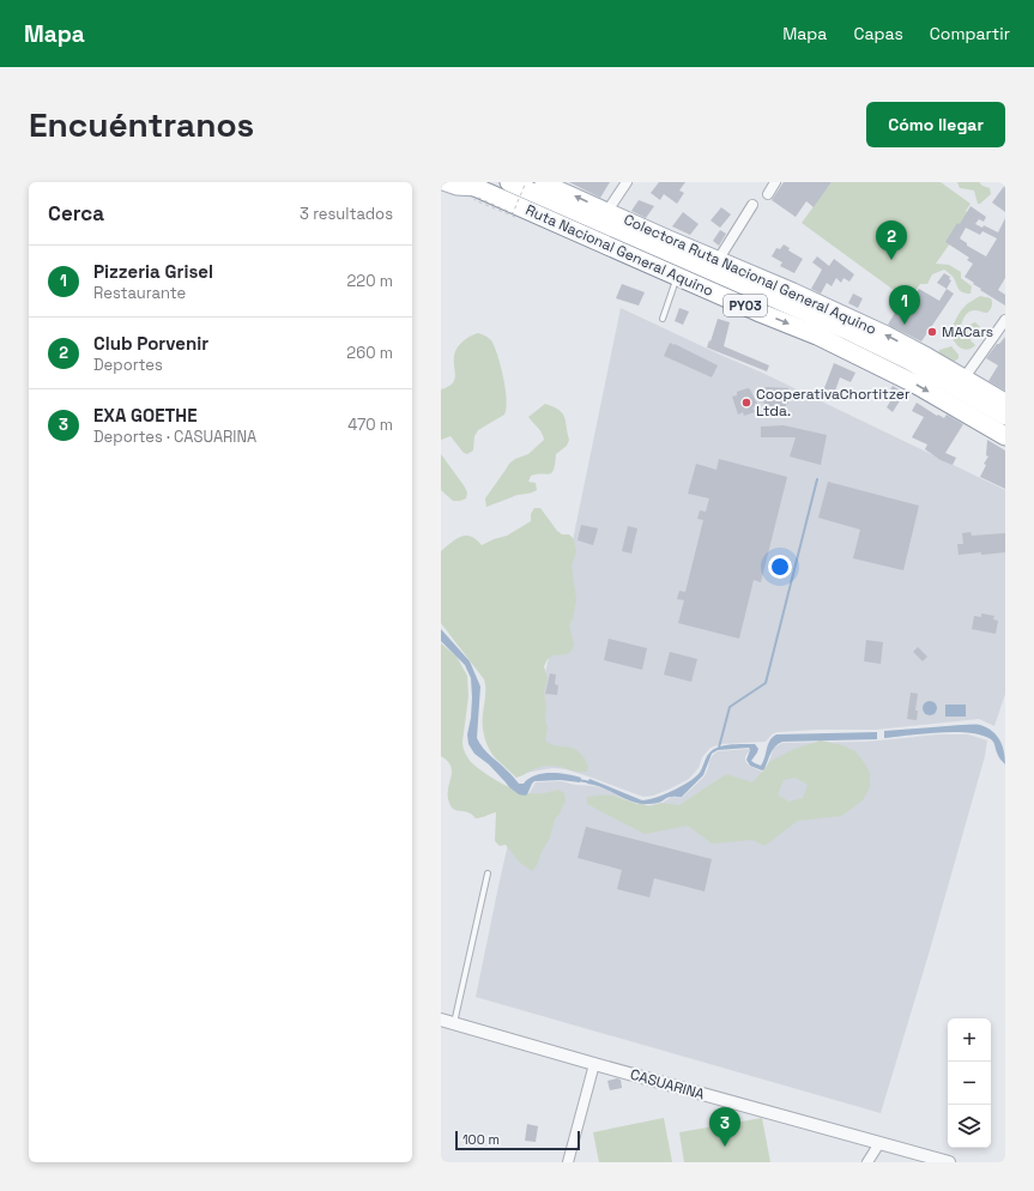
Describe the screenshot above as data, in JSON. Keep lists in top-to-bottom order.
{
  "streets": {
    "highway": ["Ruta Nacional General Aquino", "PY03"],
    "main road": ["Colectora Ruta Nacional General Aquino"],
    "street": ["CASUARINA"]
  },
  "crossings": [
    ["Ruta Nacional General Aquino", "PY03"]
  ],
  "one_way": ["Colectora Ruta Nacional General Aquino"],
  "places": ["MACars", "CooperativaChortitzer Ltda."],
  "scale_bar": "100 m",
  "page": {
    "header": "Mapa",
    "nav": ["Mapa", "Capas", "Compartir"],
    "buttons": "Cómo llegar",
    "title": "Encuéntranos",
    "heading": ["Cerca", "3 resultados"],
    "pins": ["2", "1", "3"],
    "list": [
      {
        "mark": "1",
        "name": "Pizzeria Grisel",
        "note": "Restaurante",
        "value": "220 m"
      },
      {
        "mark": "2",
        "name": "Club Porvenir",
        "note": "Deportes",
        "value": "260 m"
      },
      {
        "mark": "3",
        "name": "EXA GOETHE",
        "note": "Deportes · CASUARINA",
        "value": "470 m"
      }
    ],
    "map_buttons": ["+", "−"],
    "scale": "100 m"
  }
}
